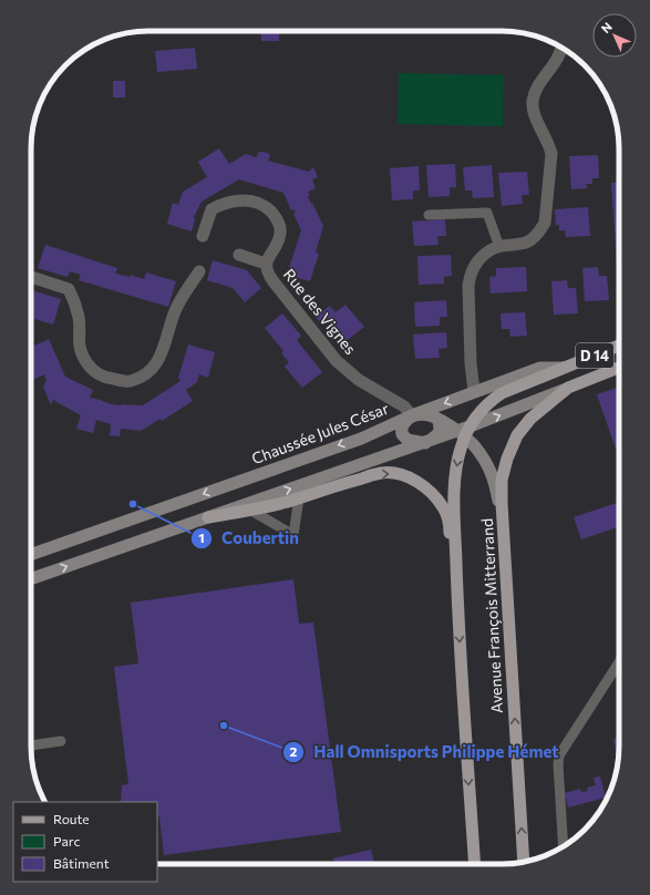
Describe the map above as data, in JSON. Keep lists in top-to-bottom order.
{
  "streets": {
    "main road": ["D 14", "Chaussée Jules César", "Avenue François Mitterrand"],
    "street": ["Rue des Vignes"]
  },
  "crossings": [
    ["Rue des Vignes", "D 14"],
    ["Rue des Vignes", "Chaussée Jules César"],
    ["D 14", "Chaussée Jules César"],
    ["D 14", "Avenue François Mitterrand"]
  ],
  "places": ["Coubertin", "Hall Omnisports Philippe Hémet"],
  "legend": ["Route", "Parc", "Bâtiment"],
  "north": "top left"
}
